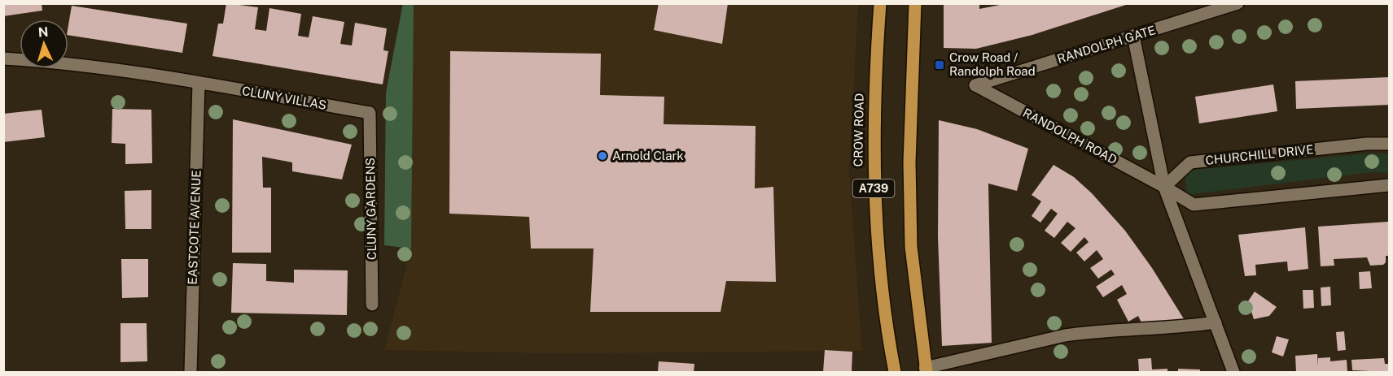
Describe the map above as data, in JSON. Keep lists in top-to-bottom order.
{
  "streets": {
    "main road": ["CROW ROAD", "A739"],
    "street": [
      "RANDOLPH GATE",
      "CLUNY VILLAS",
      "RANDOLPH ROAD",
      "CHURCHILL DRIVE",
      "CLUNY GARDENS",
      "EASTCOTE AVENUE"
    ]
  },
  "crossings": [
    ["RANDOLPH GATE", "RANDOLPH ROAD"],
    ["CLUNY VILLAS", "CLUNY GARDENS"],
    ["CLUNY VILLAS", "EASTCOTE AVENUE"],
    ["RANDOLPH ROAD", "CHURCHILL DRIVE"]
  ],
  "places": {
    "transit": ["Crow Road / Randolph Road"],
    "other": ["Arnold Clark"]
  },
  "north": "top"
}
